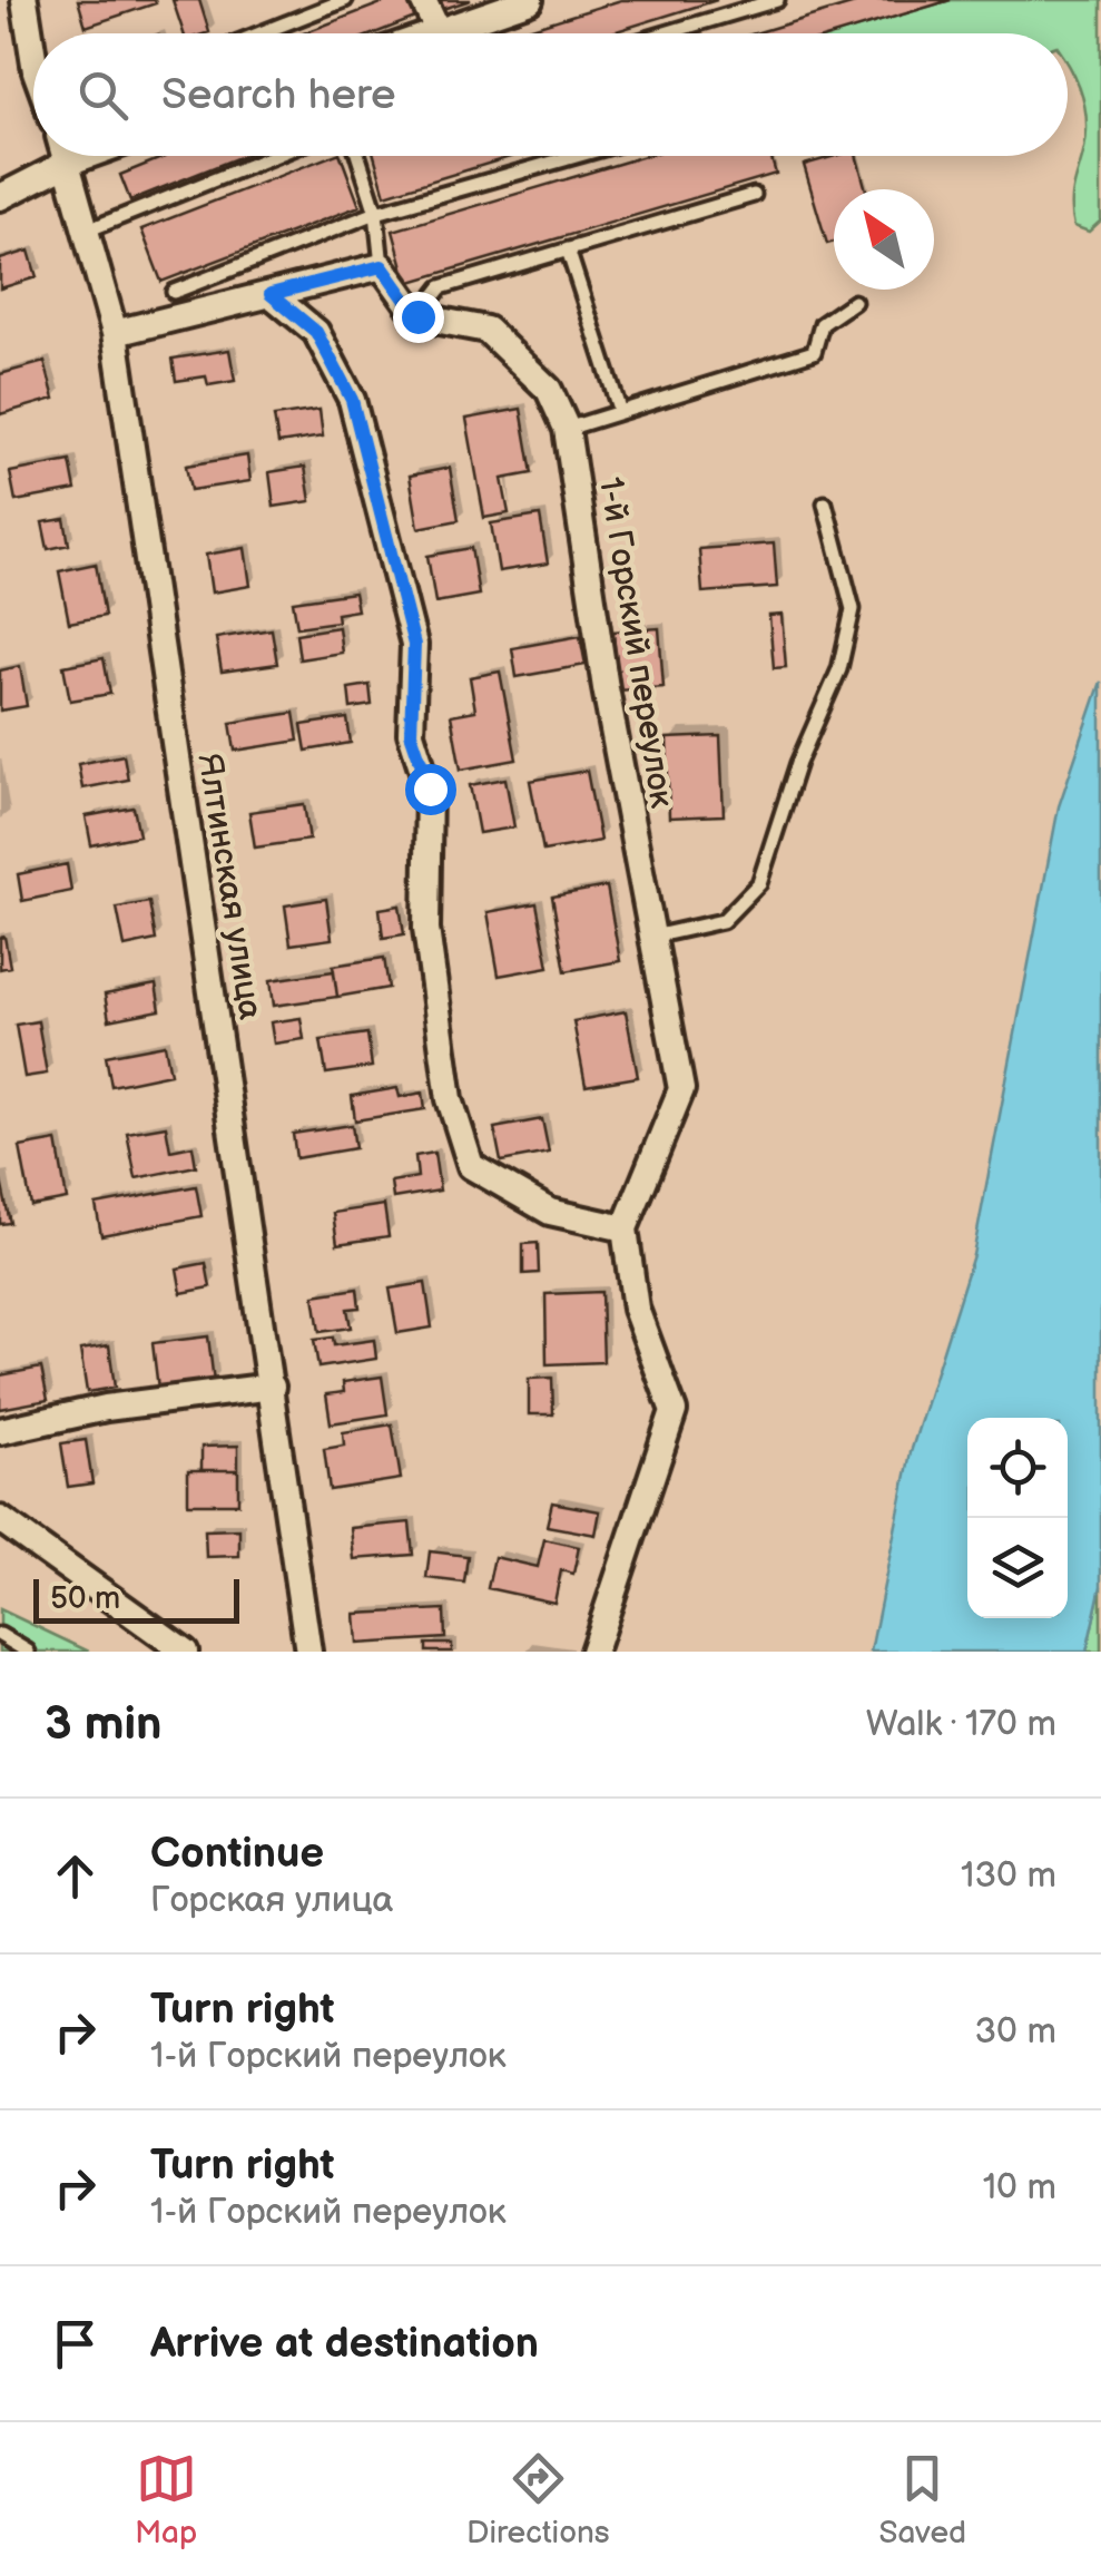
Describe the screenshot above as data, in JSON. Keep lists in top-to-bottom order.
{
  "streets": {
    "street": ["1-й Горский переулок", "Ялтинская улица"]
  },
  "scale_bar": "50 m",
  "north": "top left",
  "page": {
    "search": "Search here",
    "scale": "50 m",
    "heading": ["3 min", "Walk · 170 m"],
    "list": [
      ["Continue", "Горская улица", "130 m"],
      ["Turn right", "1-й Горский переулок", "30 m"],
      ["Turn right", "1-й Горский переулок", "10 m"],
      "Arrive at destination"
    ],
    "nav": ["Map", "Directions", "Saved"]
  }
}
